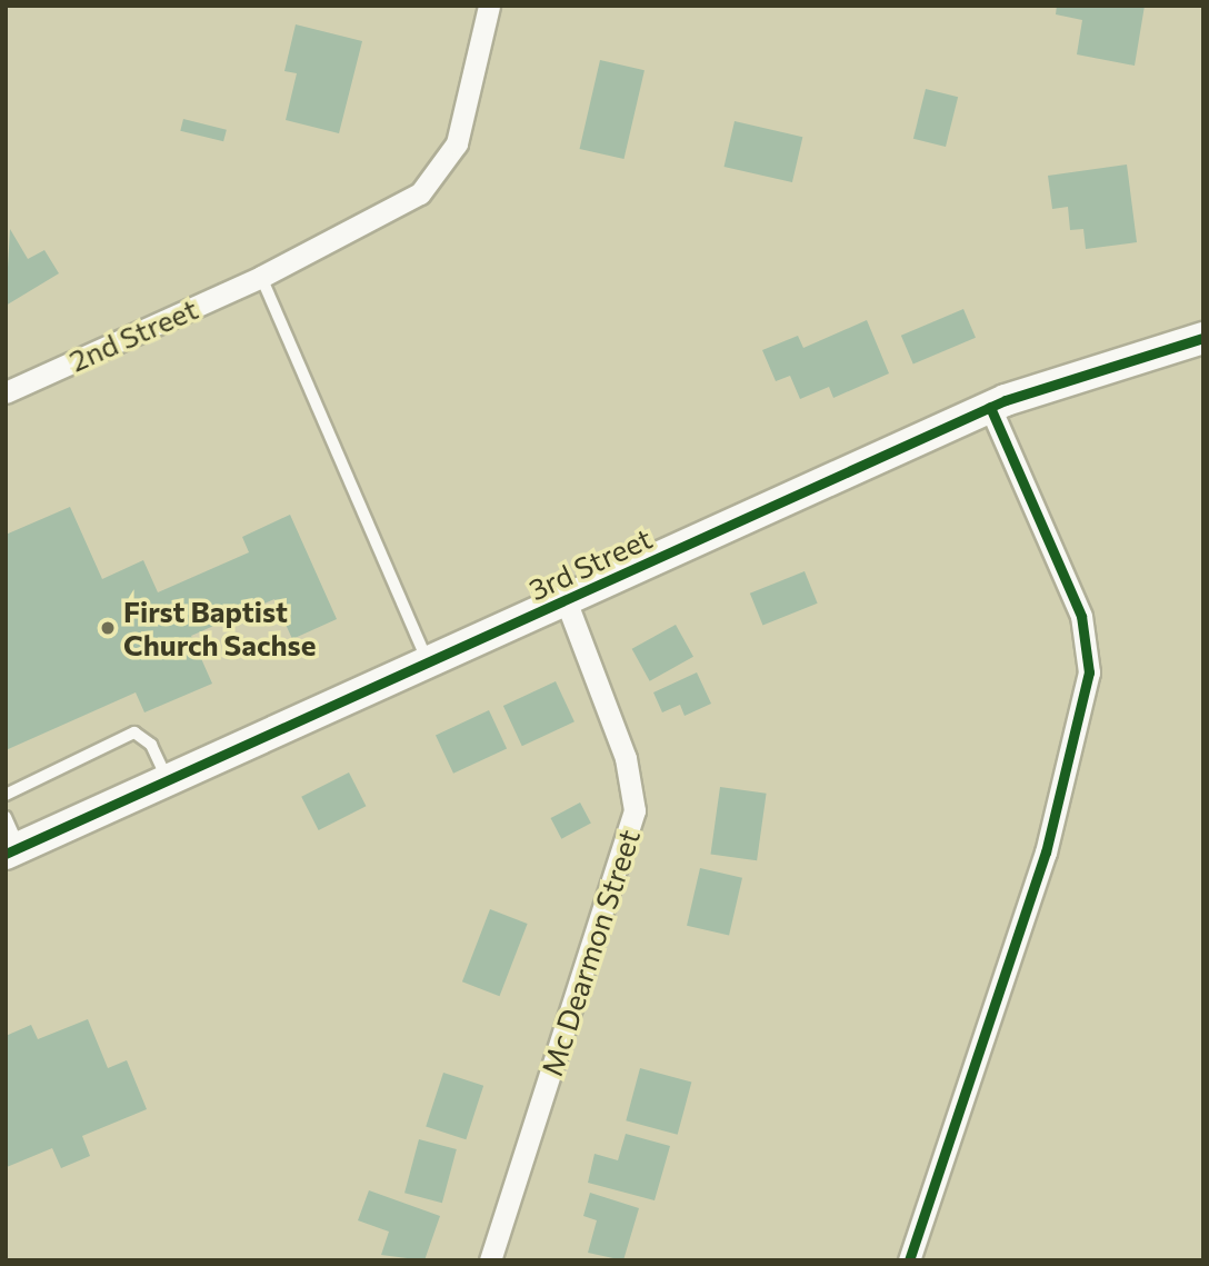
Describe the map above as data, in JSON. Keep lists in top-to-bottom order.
{
  "streets": {
    "street": ["2nd Street", "3rd Street", "Mc Dearmon Street"]
  },
  "crossings": [
    ["3rd Street", "Mc Dearmon Street"]
  ],
  "places": ["First Baptist Church Sachse"]
}
